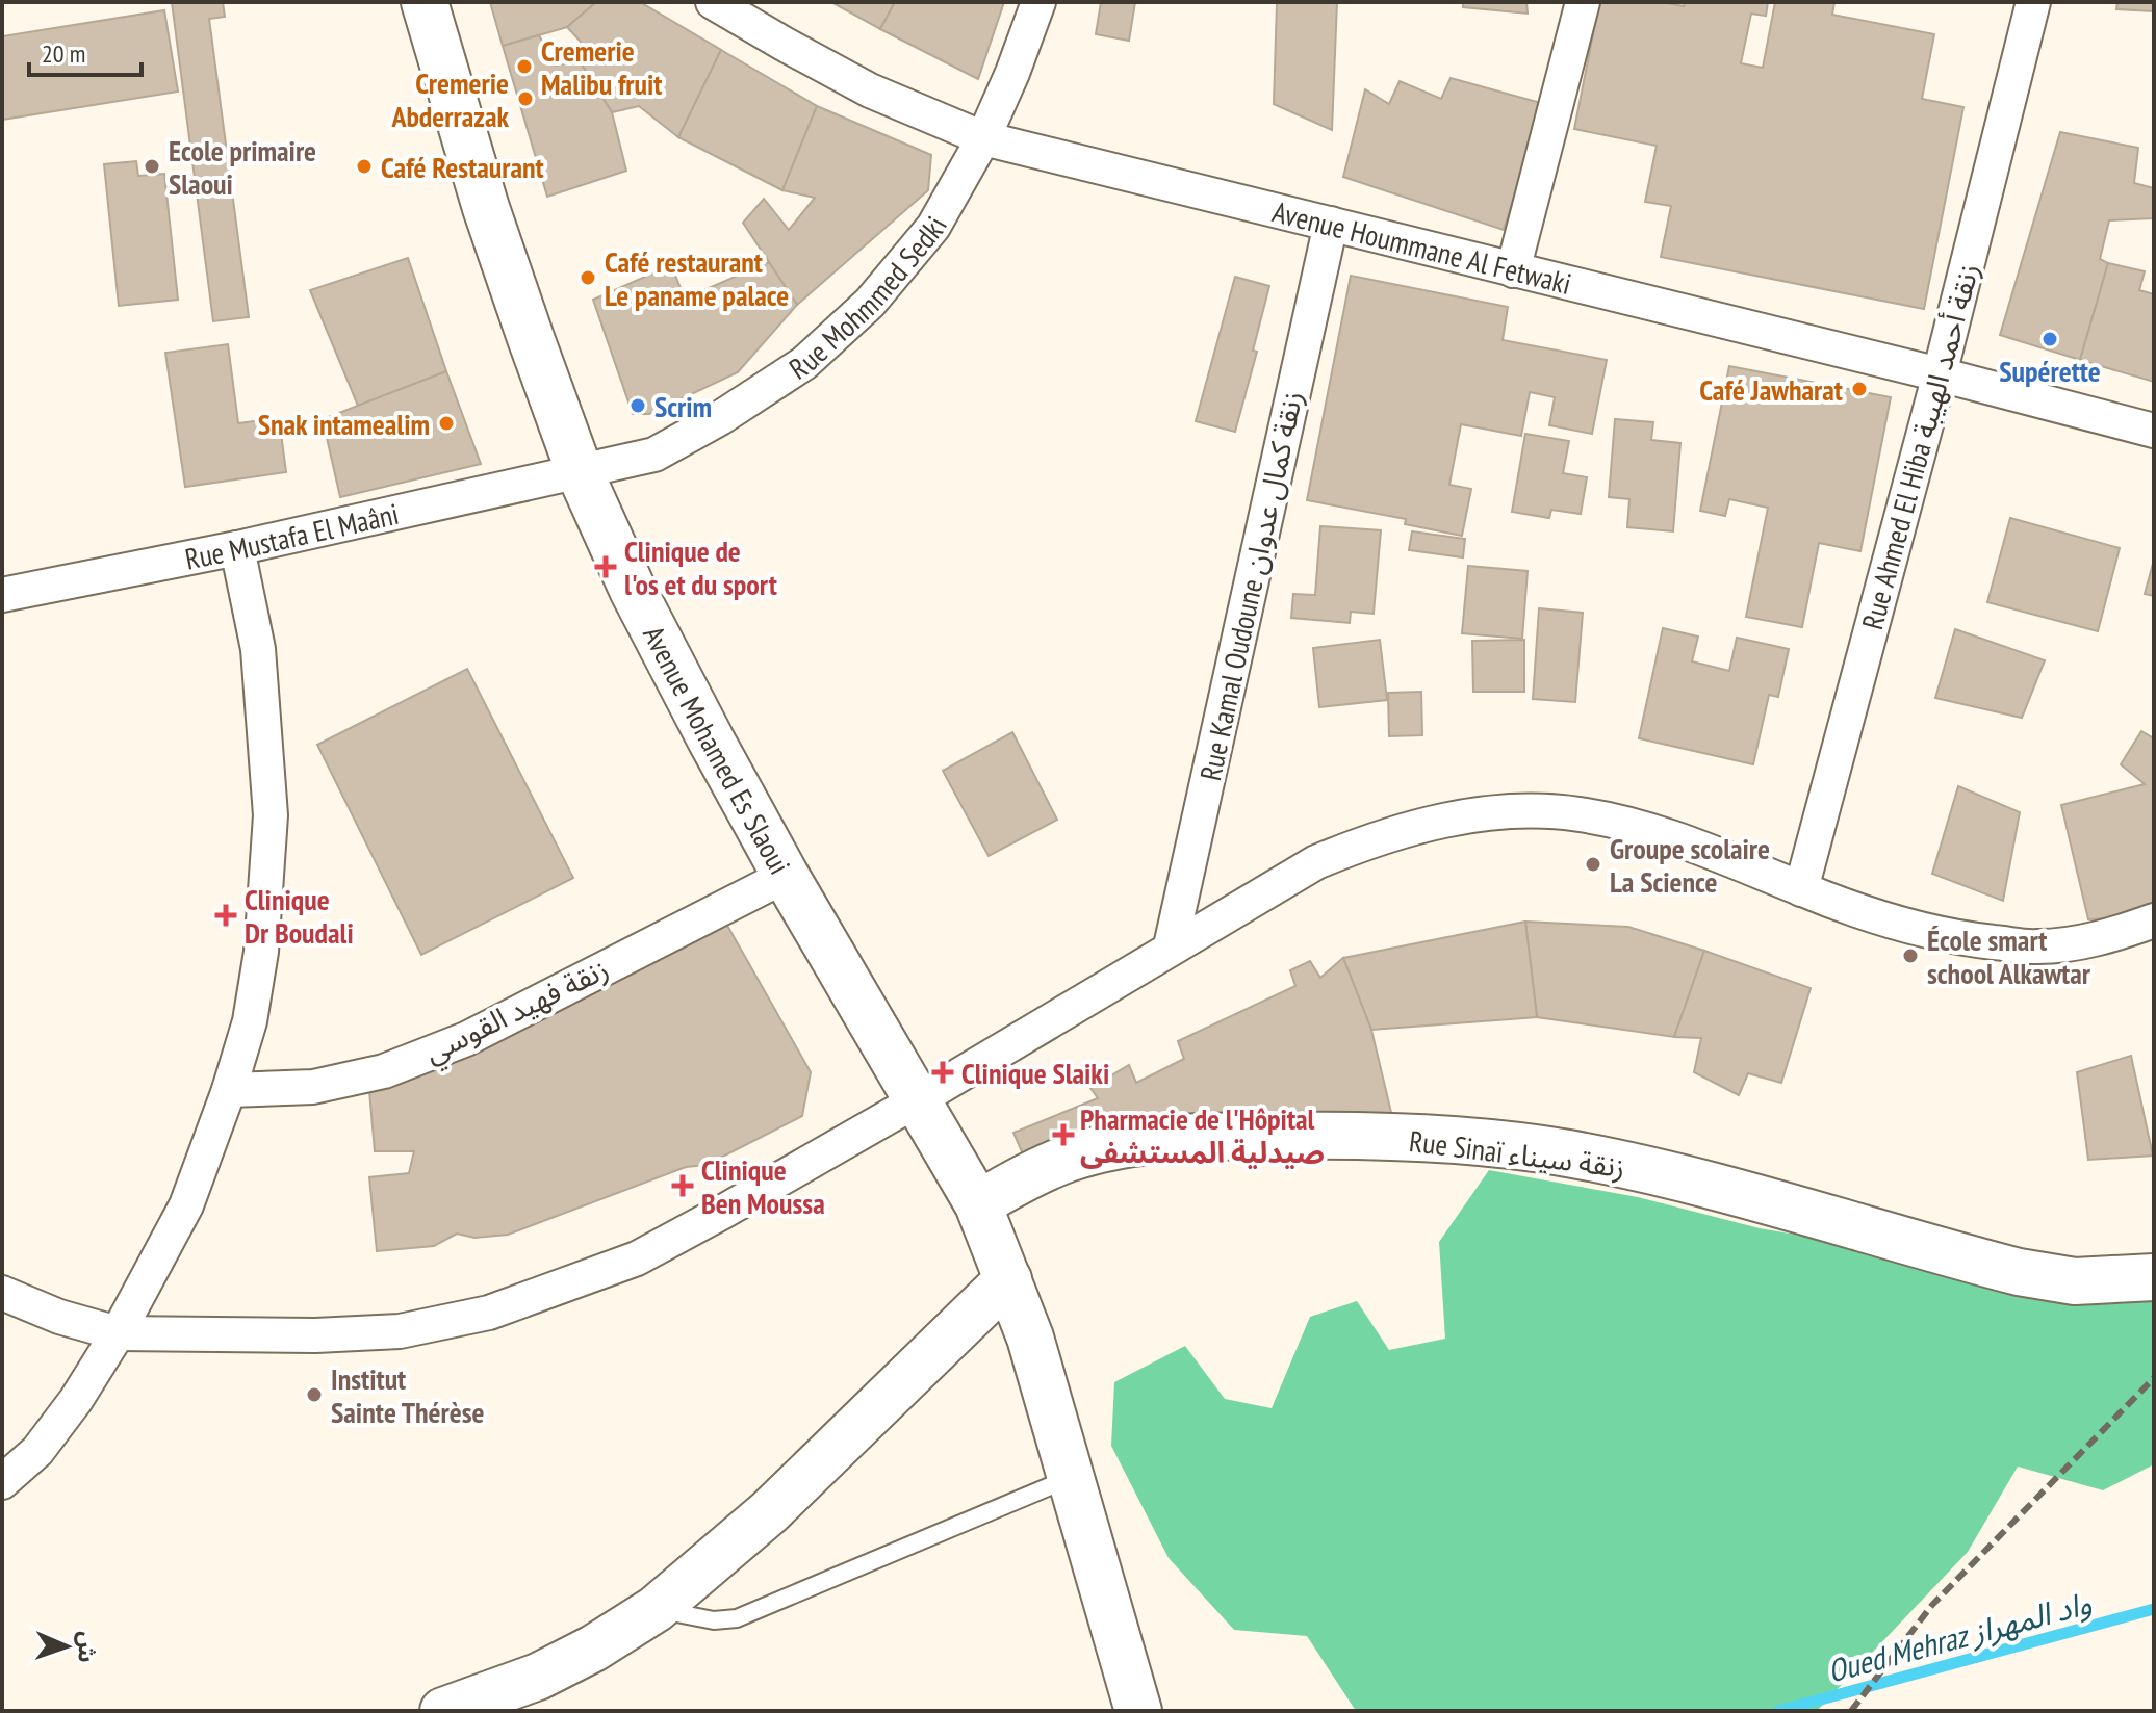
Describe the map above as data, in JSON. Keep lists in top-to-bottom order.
{
  "streets": {
    "street": [
      "Avenue Hoummane Al Fetwaki",
      "Rue Mohmmed Sedki",
      "Rue Ahmed El Hiba زنقة أحمد الهيبة",
      "Rue Mustafa El Maâni",
      "Rue Kamal Oudoune زنقة كمال عدوان",
      "Avenue Mohamed Es Slaoui",
      "زنقة فهيد القوسي",
      "Rue Sinaï زنقة سيناء"
    ]
  },
  "crossings": [
    ["Avenue Hoummane Al Fetwaki", "Rue Mohmmed Sedki"],
    ["Avenue Hoummane Al Fetwaki", "Rue Ahmed El Hiba زنقة أحمد الهيبة"],
    ["Avenue Hoummane Al Fetwaki", "Rue Kamal Oudoune زنقة كمال عدوان"],
    ["Rue Mohmmed Sedki", "Rue Mustafa El Maâni"],
    ["Rue Mohmmed Sedki", "Avenue Mohamed Es Slaoui"],
    ["Rue Mustafa El Maâni", "Avenue Mohamed Es Slaoui"],
    ["Avenue Mohamed Es Slaoui", "زنقة فهيد القوسي"],
    ["Avenue Mohamed Es Slaoui", "Rue Sinaï زنقة سيناء"]
  ],
  "water": ["Oued Mehraz واد المهراز"],
  "places": {
    "other": [
      "Cremerie Malibu fruit",
      "Cremerie Abderrazak",
      "Ecole primaire Slaoui",
      "Café Restaurant",
      "Café restaurant Le paname palace",
      "Supérette",
      "Café Jawharat",
      "Scrim",
      "Snak intamealim",
      "Groupe scolaire La Science",
      "École smart school Alkawtar",
      "Institut Sainte Thérèse"
    ],
    "health": [
      "Clinique de l'os et du sport",
      "Clinique Dr Boudali",
      "Clinique Slaiki",
      "Pharmacie de l'Hôpital صيدلية المستشفى",
      "Clinique Ben Moussa"
    ]
  },
  "scale_bar": "20 m",
  "north": "right"
}
